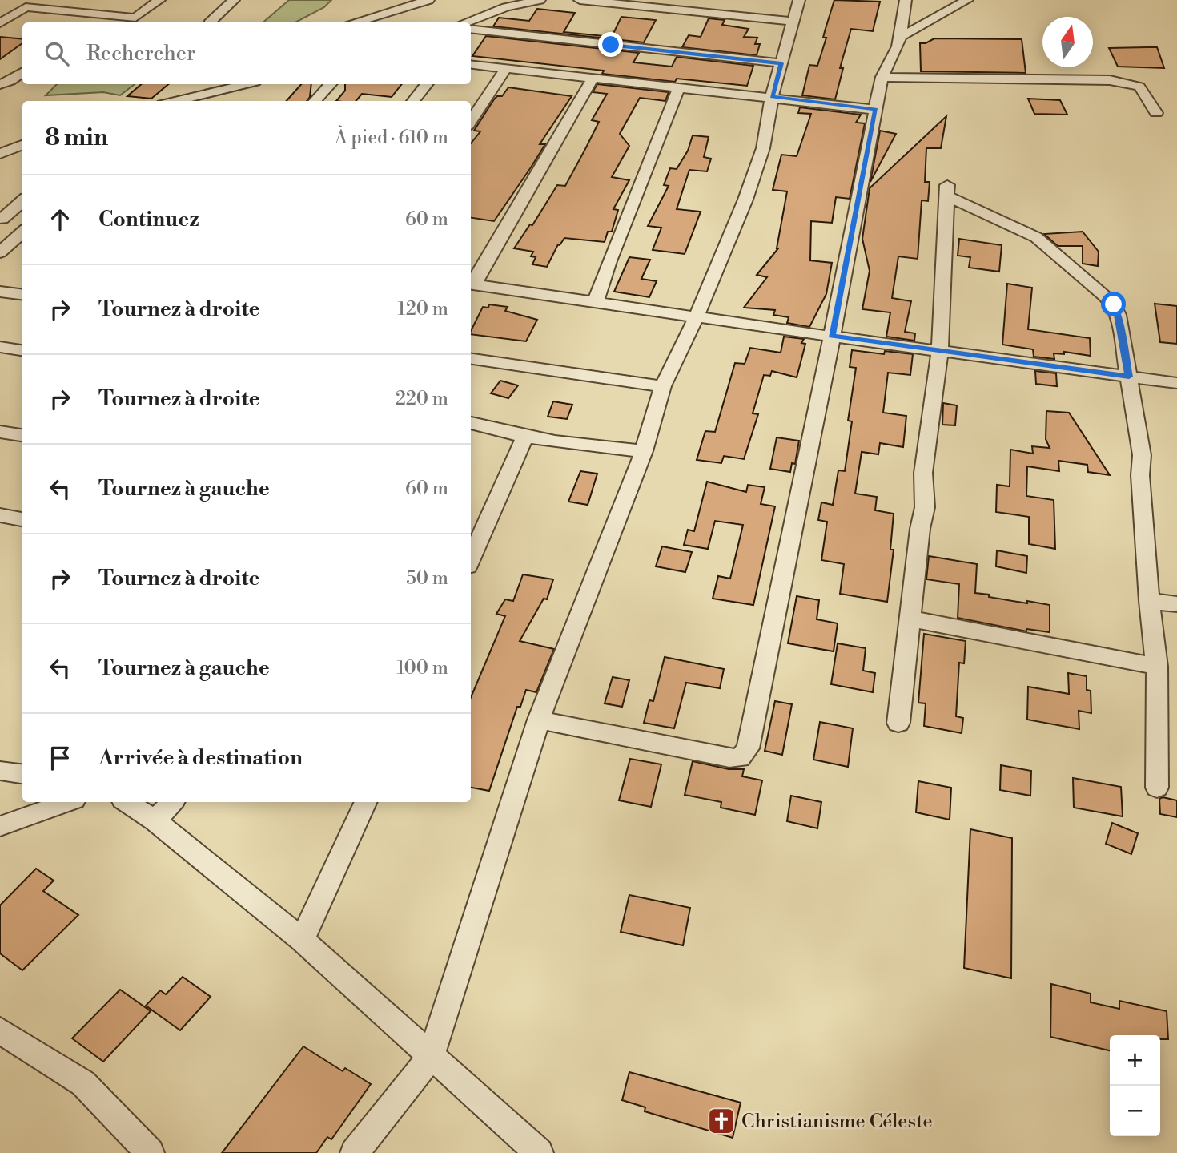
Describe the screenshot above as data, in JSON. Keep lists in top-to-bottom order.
{
  "places": {
    "church": ["Christianisme Céleste"]
  },
  "north": "top",
  "page": {
    "search": "Rechercher",
    "heading": ["8 min", "À pied · 610 m"],
    "list": [
      ["Continuez", "60 m"],
      ["Tournez à droite", "120 m"],
      ["Tournez à droite", "220 m"],
      ["Tournez à gauche", "60 m"],
      ["Tournez à droite", "50 m"],
      ["Tournez à gauche", "100 m"],
      "Arrivée à destination"
    ],
    "map_buttons": ["+", "−"]
  }
}
